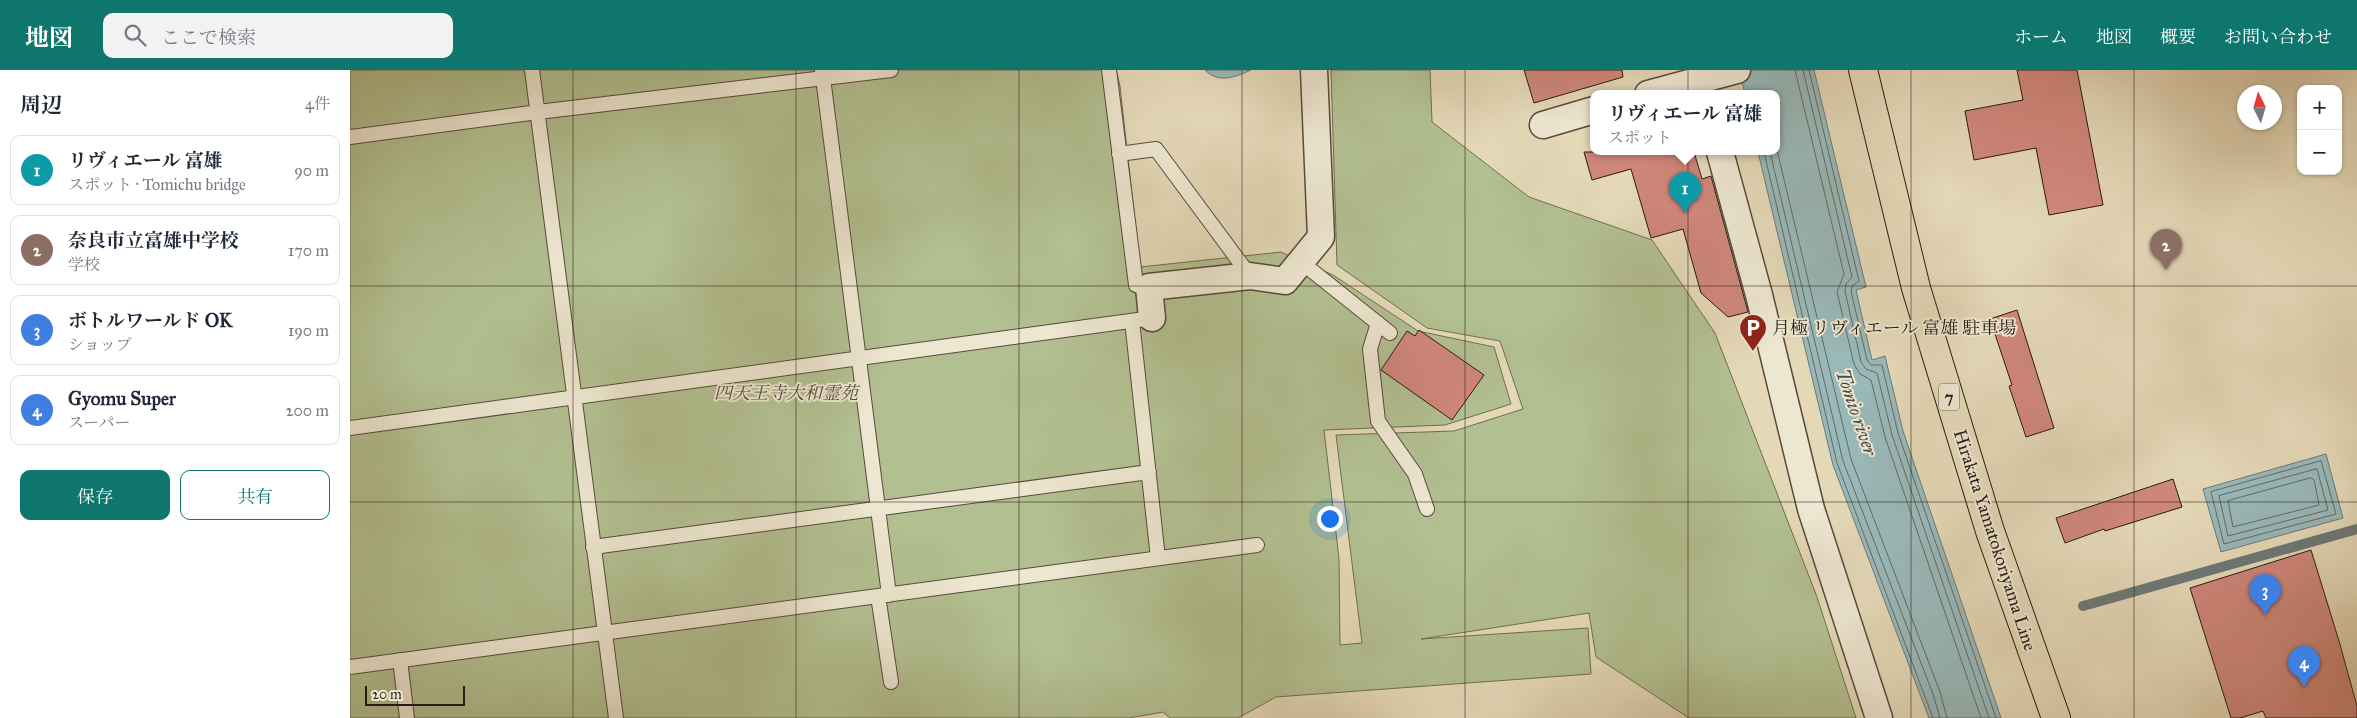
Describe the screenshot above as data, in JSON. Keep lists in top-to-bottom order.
{
  "streets": {
    "main road": ["7", "Hirakata Yamatokoriyama Line"]
  },
  "water": ["Tomio river"],
  "parks": ["四天王寺大和霊苑"],
  "places": {
    "parking": ["月極 リヴィエール 富雄 駐車場"]
  },
  "scale_bar": "20 m",
  "north": "top",
  "page": {
    "header": "地図",
    "search": "ここで検索",
    "nav": [
      "ホーム",
      "地図",
      "概要",
      "お問い合わせ"
    ],
    "heading": ["周辺", "4件"],
    "map_buttons": ["+", "−"],
    "popup": ["リヴィエール 富雄", "スポット"],
    "list": [
      {
        "mark": "1",
        "name": "リヴィエール 富雄",
        "note": "スポット · Tomichu bridge",
        "value": "90 m"
      },
      {
        "mark": "2",
        "name": "奈良市立富雄中学校",
        "note": "学校",
        "value": "170 m"
      },
      {
        "mark": "3",
        "name": "ボトルワールド OK",
        "note": "ショップ",
        "value": "190 m"
      },
      {
        "mark": "4",
        "name": "Gyomu Super",
        "note": "スーパー",
        "value": "200 m"
      }
    ],
    "pins": [
      "1",
      "2",
      "3",
      "4"
    ],
    "buttons": ["保存", "共有"],
    "scale": "20 m"
  }
}
